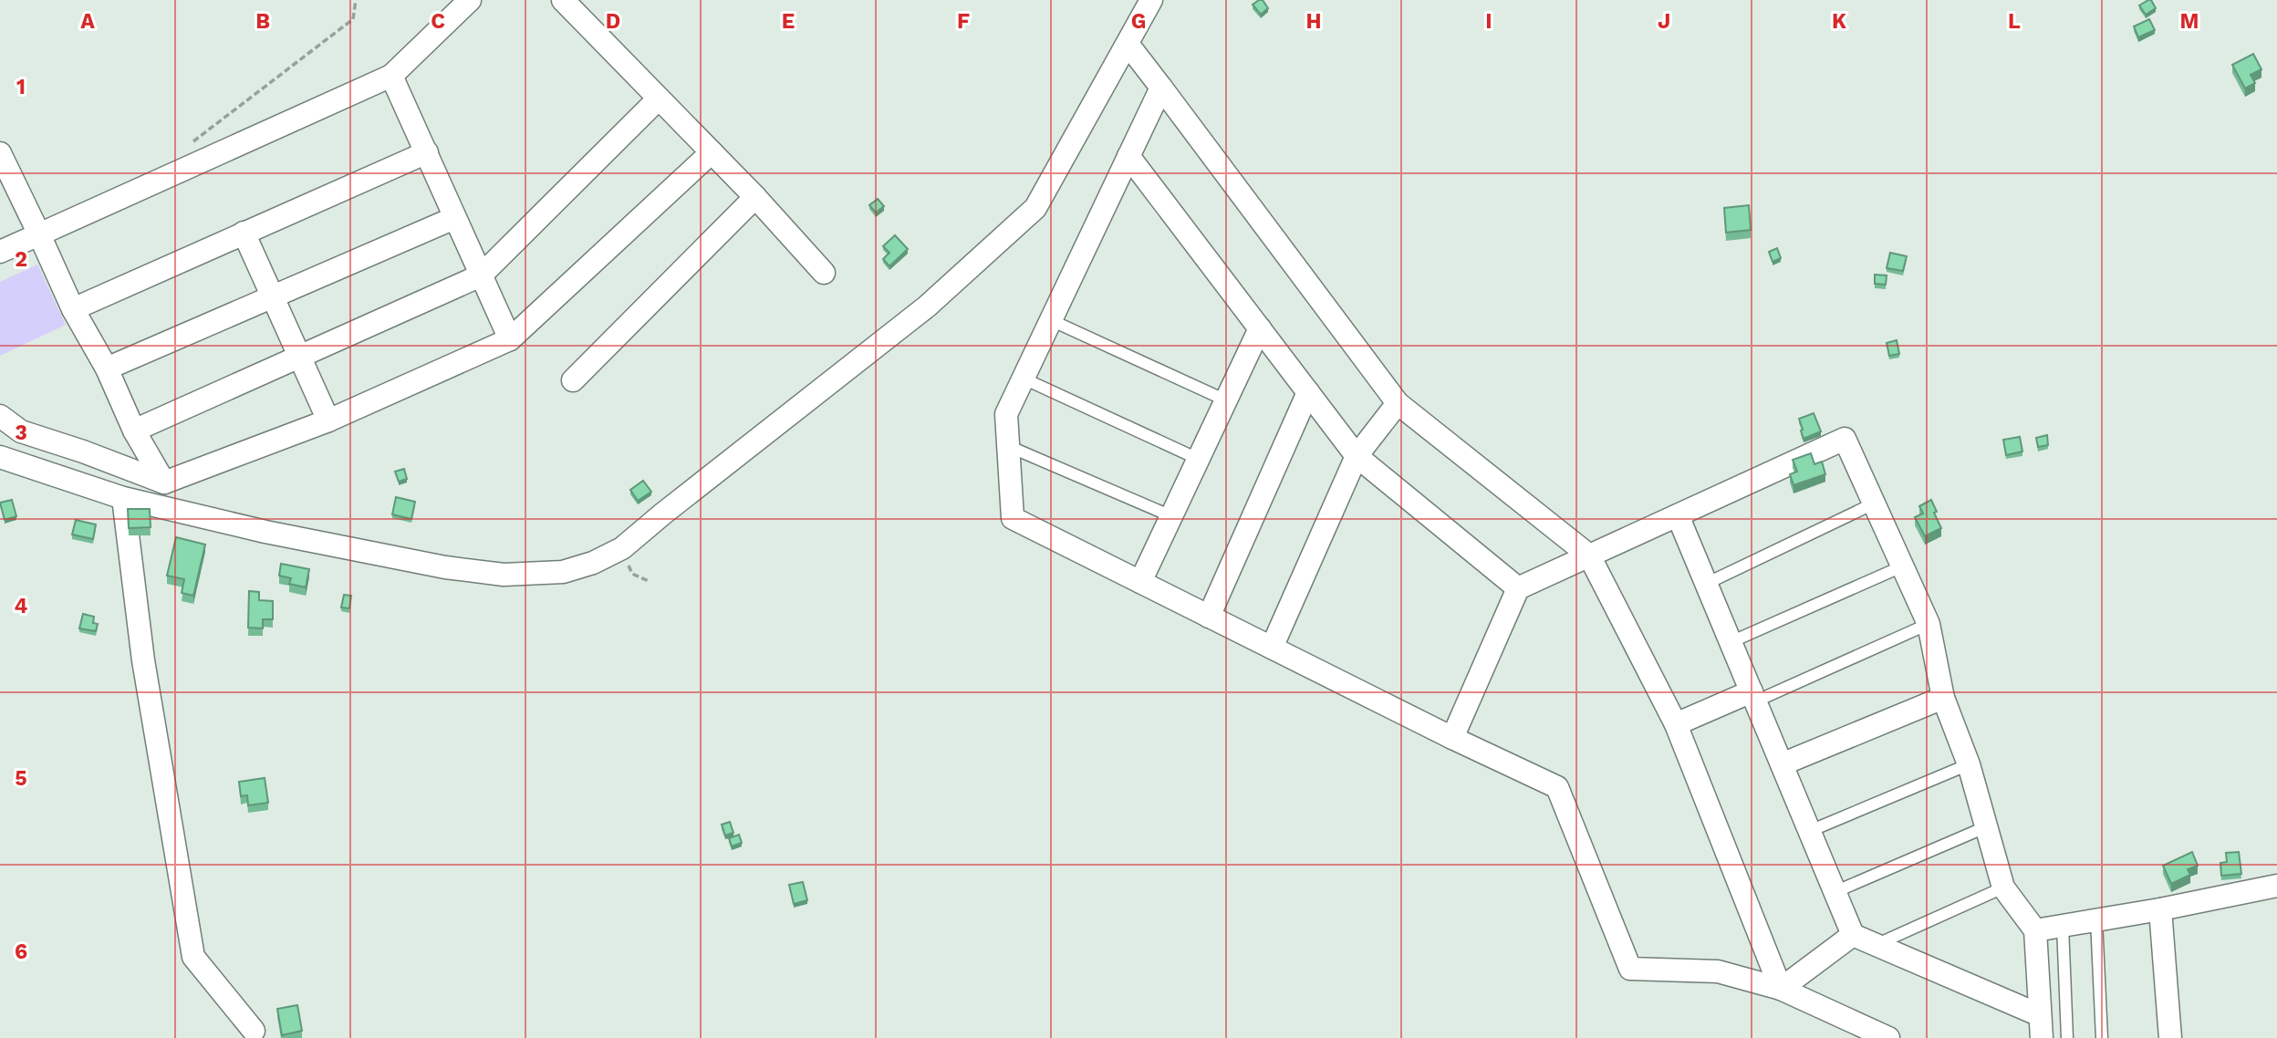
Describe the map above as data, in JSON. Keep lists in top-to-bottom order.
{
  "grid": {
    "columns": [
      "A",
      "B",
      "C",
      "D",
      "E",
      "F",
      "G",
      "H",
      "I",
      "J",
      "K",
      "L",
      "M"
    ],
    "rows": [
      "1",
      "2",
      "3",
      "4",
      "5",
      "6"
    ]
  }
}
